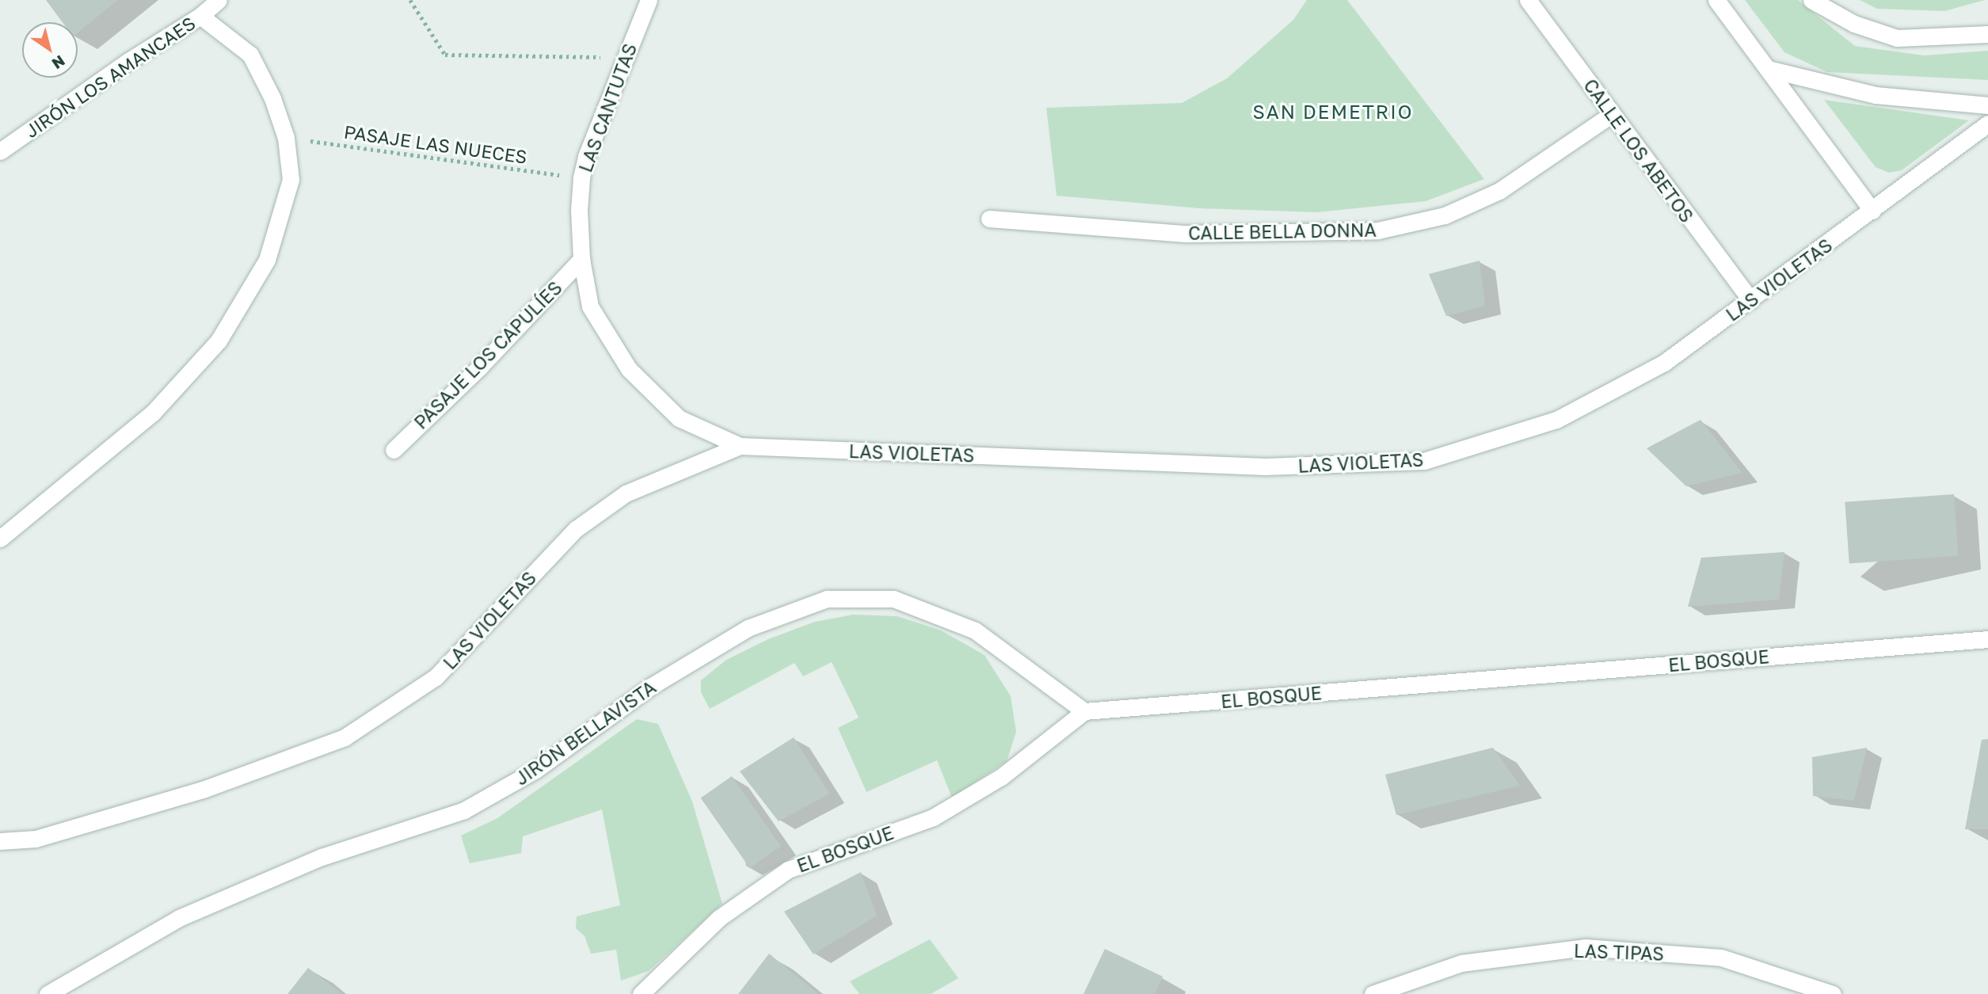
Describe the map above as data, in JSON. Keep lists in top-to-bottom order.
{
  "streets": {
    "street": [
      "JIRÓN LOS AMANCAES",
      "LAS CANTUTAS",
      "CALLE LOS ABETOS",
      "CALLE BELLA DONNA",
      "LAS VIOLETAS",
      "PASAJE LOS CAPULÍES",
      "EL BOSQUE",
      "JIRÓN BELLAVISTA",
      "LAS TIPAS"
    ],
    "path": ["PASAJE LAS NUECES"]
  },
  "crossings": [
    ["LAS CANTUTAS", "PASAJE LAS NUECES"],
    ["LAS CANTUTAS", "LAS VIOLETAS"],
    ["LAS CANTUTAS", "PASAJE LOS CAPULÍES"],
    ["CALLE LOS ABETOS", "CALLE BELLA DONNA"],
    ["CALLE LOS ABETOS", "LAS VIOLETAS"],
    ["EL BOSQUE", "JIRÓN BELLAVISTA"]
  ],
  "districts": ["SAN DEMETRIO"],
  "north": "bottom right"
}
